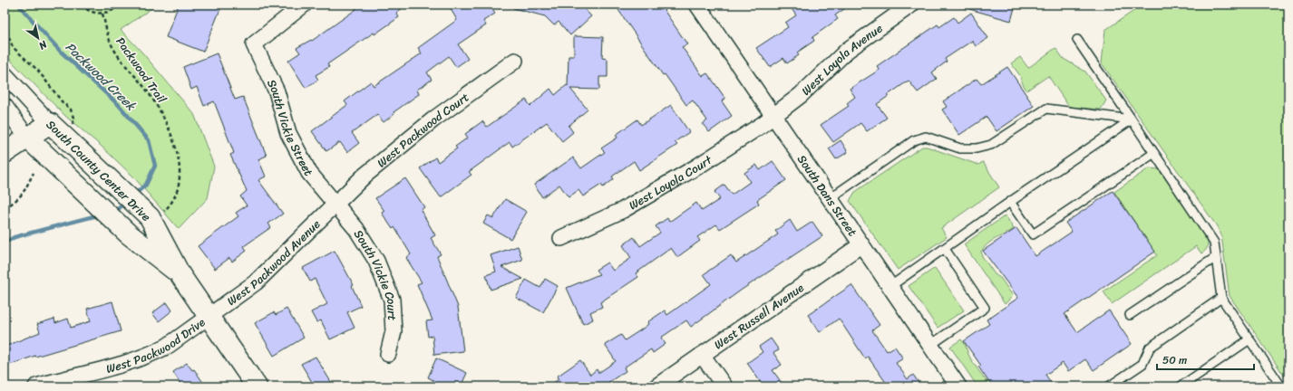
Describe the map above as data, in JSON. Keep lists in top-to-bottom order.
{
  "streets": {
    "street": [
      "West Loyola Avenue",
      "South Vickie Street",
      "West Packwood Court",
      "South County Center Drive",
      "West Loyola Court",
      "South Dans Street",
      "West Packwood Avenue",
      "South Vickie Court",
      "West Russell Avenue",
      "West Packwood Drive"
    ],
    "path": ["Packwood Trail"]
  },
  "crossings": [
    ["West Loyola Avenue", "West Loyola Court"],
    ["West Loyola Avenue", "South Dans Street"],
    ["Packwood Trail", "South County Center Drive"],
    ["South Vickie Street", "West Packwood Court"],
    ["South Vickie Street", "West Packwood Avenue"],
    ["South Vickie Street", "South Vickie Court"],
    ["West Packwood Court", "West Packwood Avenue"],
    ["West Packwood Court", "South Vickie Court"],
    ["South County Center Drive", "West Packwood Avenue"],
    ["South County Center Drive", "West Packwood Drive"],
    ["West Loyola Court", "South Dans Street"],
    ["South Dans Street", "West Russell Avenue"],
    ["West Packwood Avenue", "South Vickie Court"],
    ["West Packwood Avenue", "West Packwood Drive"]
  ],
  "water": ["Packwood Creek"],
  "scale_bar": "50 m",
  "north": "bottom right"
}
